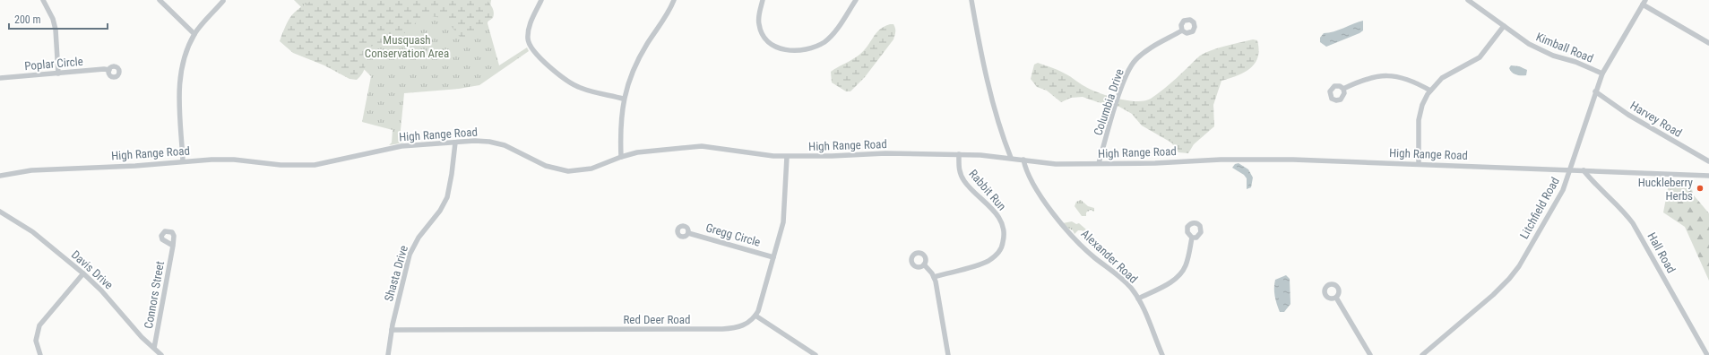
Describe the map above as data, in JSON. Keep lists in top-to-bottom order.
{
  "streets": {
    "street": [
      "Kimball Road",
      "Poplar Circle",
      "Columbia Drive",
      "Harvey Road",
      "High Range Road",
      "Rabbit Run",
      "Litchfield Road",
      "Gregg Circle",
      "Hall Road",
      "Alexander Road",
      "Davis Drive",
      "Shasta Drive",
      "Connors Street",
      "Red Deer Road"
    ]
  },
  "crossings": [
    ["Kimball Road", "Litchfield Road"],
    ["Columbia Drive", "High Range Road"],
    ["Harvey Road", "Litchfield Road"],
    ["High Range Road", "Rabbit Run"],
    ["High Range Road", "Litchfield Road"],
    ["High Range Road", "Hall Road"],
    ["High Range Road", "Alexander Road"],
    ["High Range Road", "Shasta Drive"],
    ["Davis Drive", "Connors Street"],
    ["Shasta Drive", "Red Deer Road"]
  ],
  "parks": ["Musquash Conservation Area"],
  "places": ["Huckleberry Herbs"],
  "scale_bar": "200 m"
}
